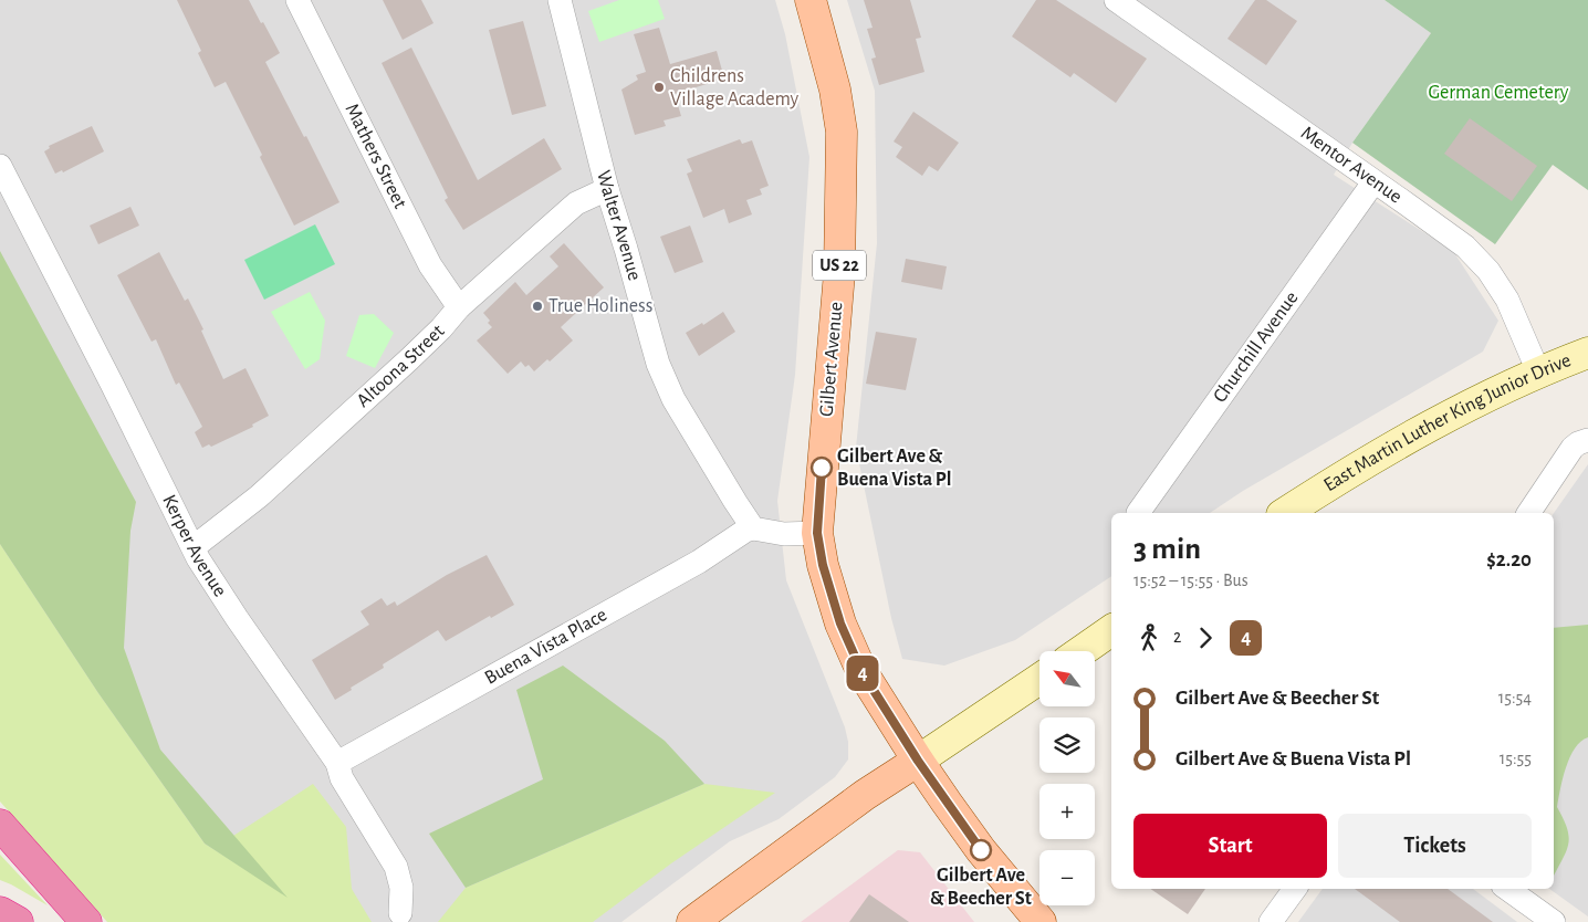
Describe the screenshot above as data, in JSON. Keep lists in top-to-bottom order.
{
  "streets": {
    "main road": ["US 22", "Gilbert Avenue", "East Martin Luther King Junior Drive"],
    "street": [
      "Mathers Street",
      "Mentor Avenue",
      "Walter Avenue",
      "Churchill Avenue",
      "Altoona Street",
      "Kerper Avenue",
      "Buena Vista Place"
    ]
  },
  "crossings": [
    ["Mathers Street", "Altoona Street"],
    ["Mentor Avenue", "Churchill Avenue"],
    ["Mentor Avenue", "East Martin Luther King Junior Drive"],
    ["Walter Avenue", "Altoona Street"],
    ["Walter Avenue", "Buena Vista Place"],
    ["Altoona Street", "Kerper Avenue"],
    ["Kerper Avenue", "Buena Vista Place"]
  ],
  "parks": ["German Cemetery"],
  "places": [
    "Childrens Village Academy",
    "True Holiness",
    "Gilbert Ave & Buena Vista Pl",
    "Gilbert Ave & Beecher St"
  ],
  "lines": ["bus line 4"],
  "north": "top left",
  "page": {
    "on_map": "4",
    "heading": ["3 min", "15:52 – 15:55 · Bus", "$2.20"],
    "legs": ["2", "4"],
    "map_buttons": ["+", "−"],
    "list": [
      {
        "name": "Gilbert Ave & Beecher St",
        "value": "15:54"
      },
      {
        "name": "Gilbert Ave & Buena Vista Pl",
        "value": "15:55"
      }
    ],
    "buttons": ["Start", "Tickets"]
  }
}
